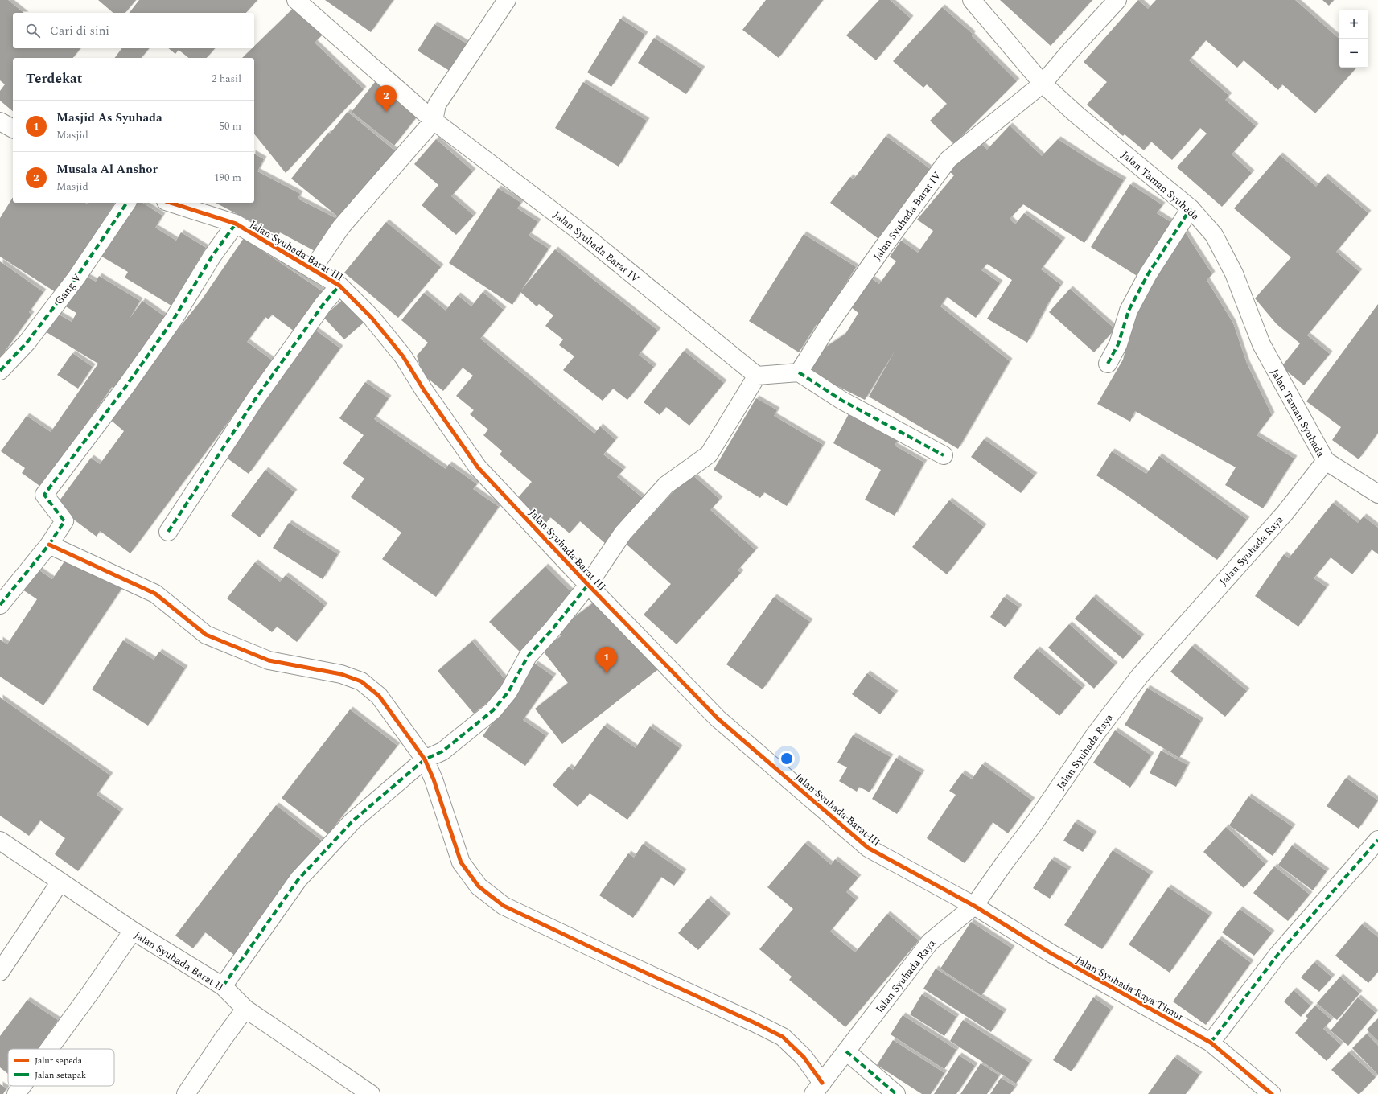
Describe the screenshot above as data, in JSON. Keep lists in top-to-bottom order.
{
  "streets": {
    "street": [
      "Jalan Taman Syuhada",
      "Jalan Syuhada Barat IV",
      "Jalan Syuhada Barat III",
      "Gang V",
      "Jalan Syuhada Raya",
      "Jalan Syuhada Barat II",
      "Jalan Syuhada Raya Timur"
    ]
  },
  "crossings": [
    ["Jalan Taman Syuhada", "Jalan Syuhada Barat IV"],
    ["Jalan Taman Syuhada", "Jalan Syuhada Raya"],
    ["Jalan Syuhada Barat III", "Jalan Syuhada Raya"],
    ["Jalan Syuhada Barat III", "Jalan Syuhada Raya Timur"],
    ["Jalan Syuhada Raya", "Jalan Syuhada Raya Timur"]
  ],
  "legend": ["Jalur sepeda", "Jalan setapak"],
  "page": {
    "map_buttons": ["+", "−"],
    "search": "Cari di sini",
    "heading": ["Terdekat", "2 hasil"],
    "pins": ["2", "1"],
    "list": [
      {
        "mark": "1",
        "name": "Masjid As Syuhada",
        "note": "Masjid",
        "value": "50 m"
      },
      {
        "mark": "2",
        "name": "Musala Al Anshor",
        "note": "Masjid",
        "value": "190 m"
      }
    ]
  }
}
